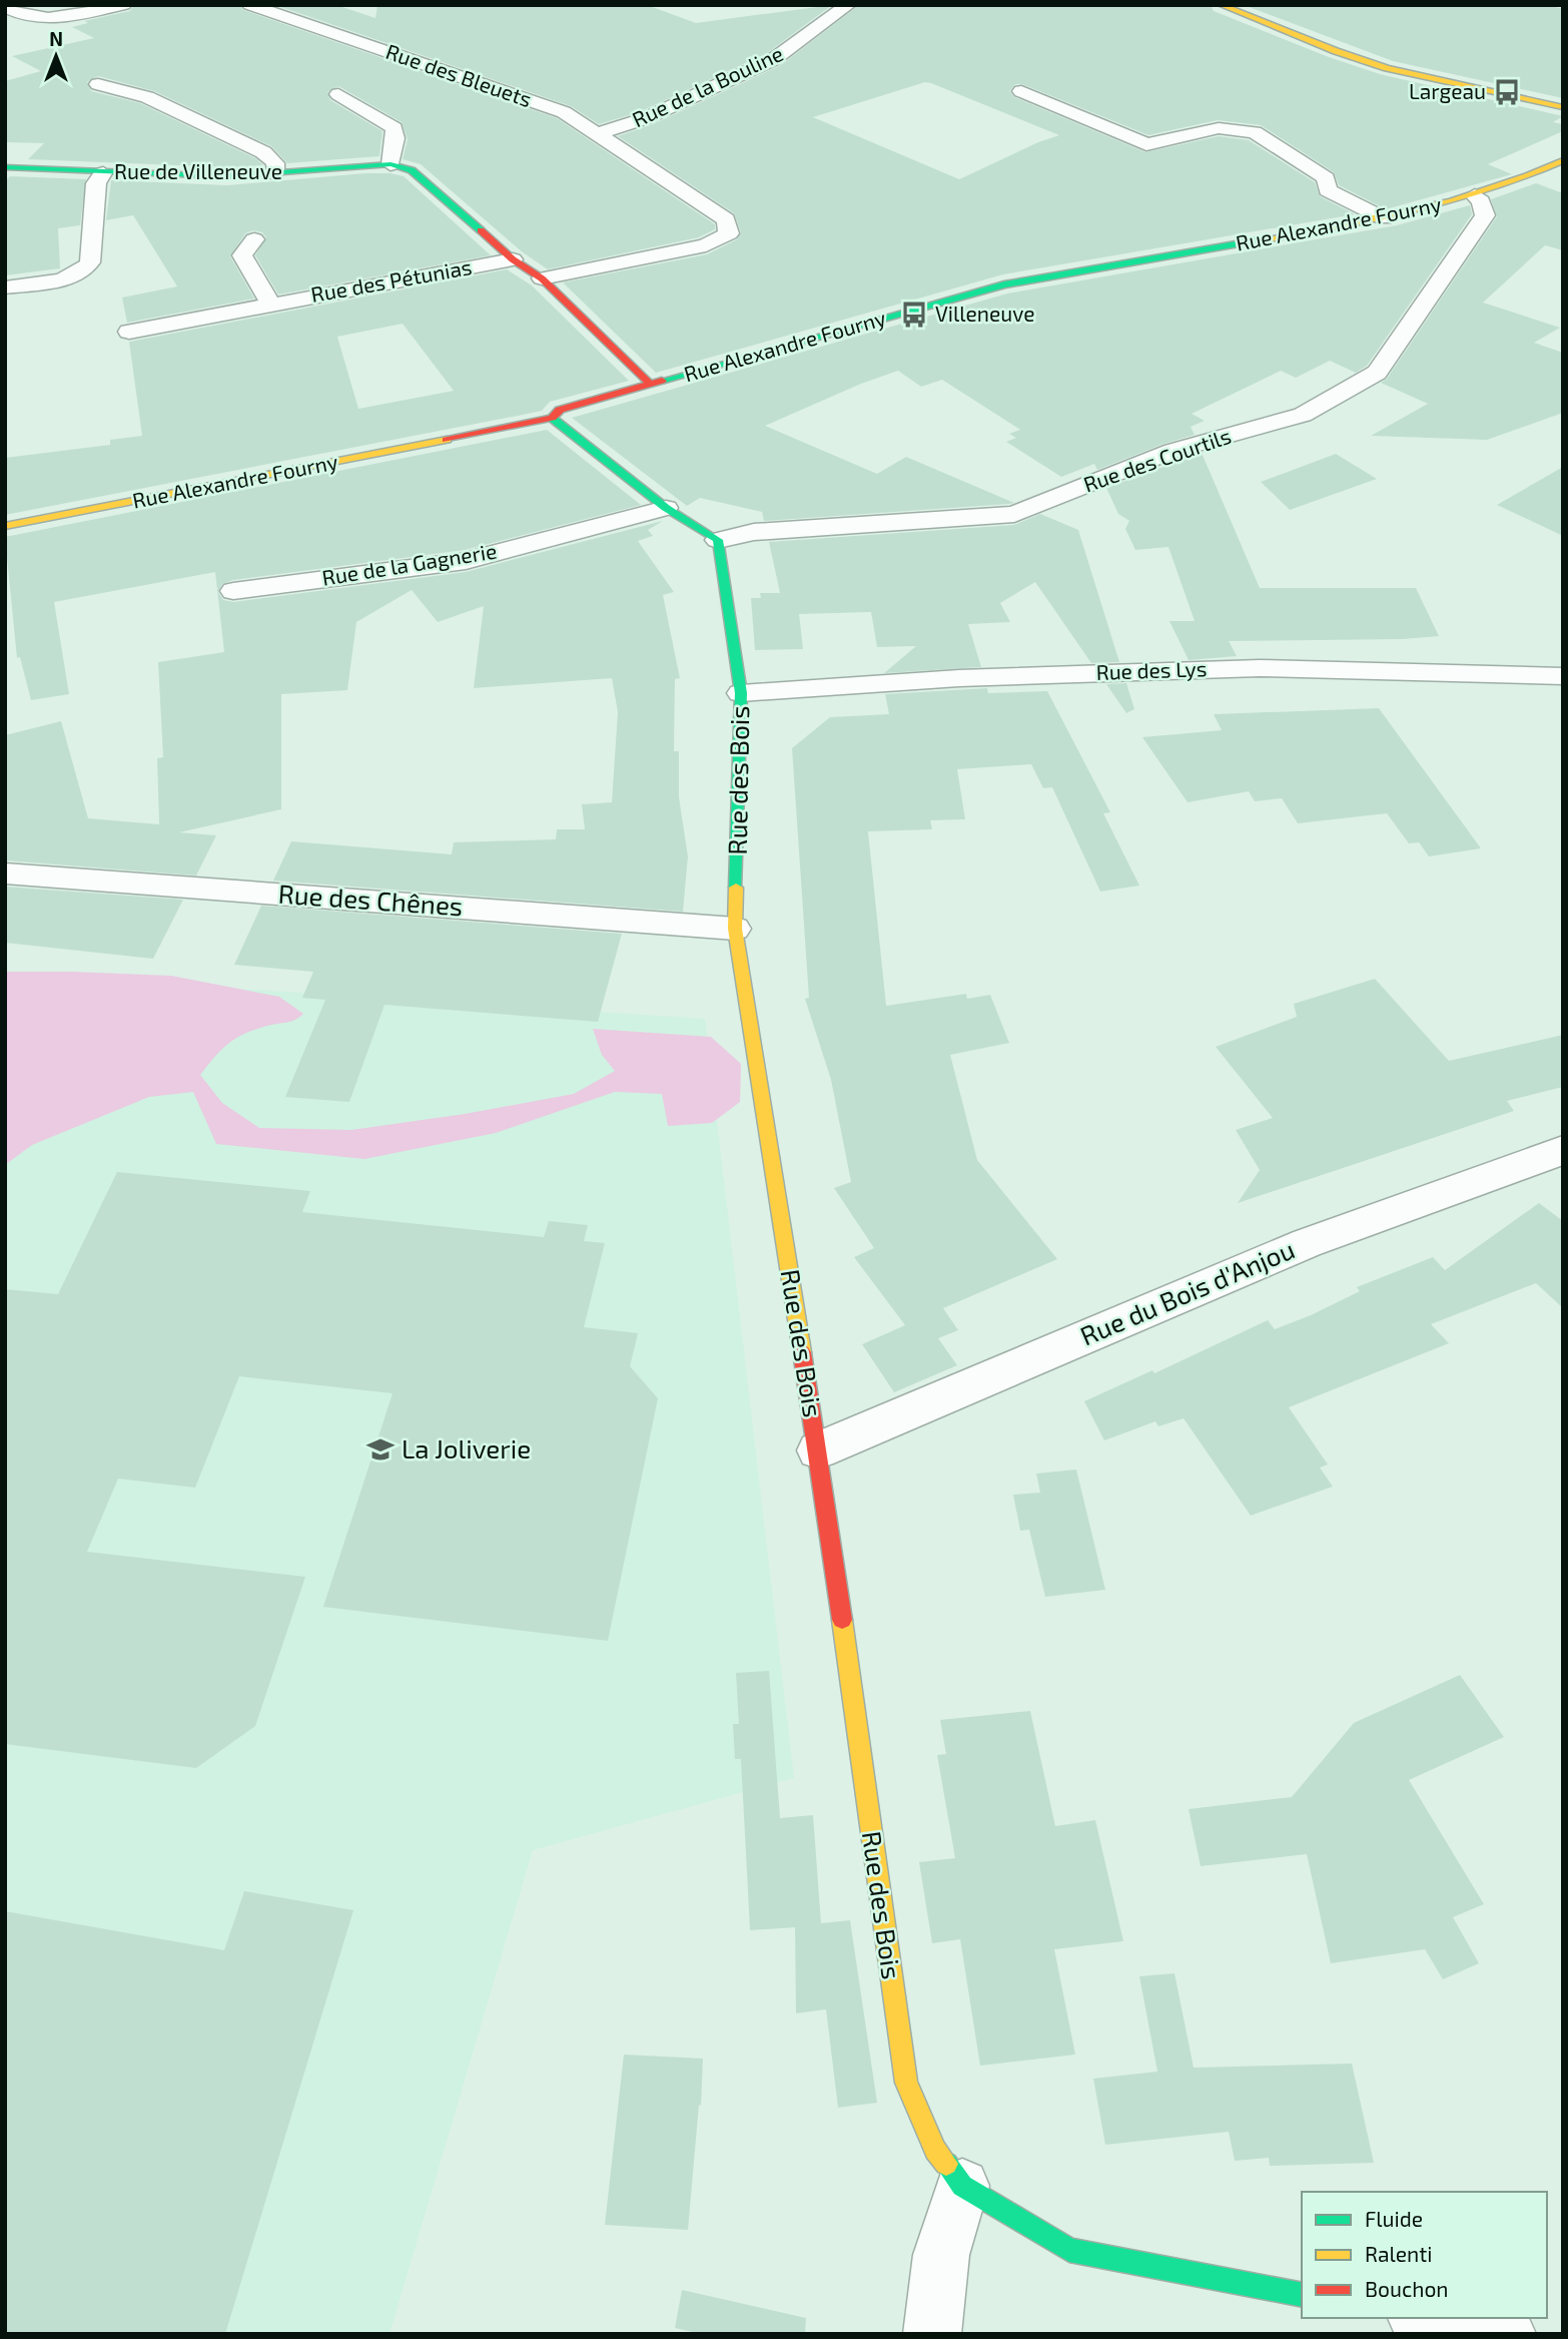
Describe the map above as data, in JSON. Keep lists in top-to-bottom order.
{
  "streets": {
    "street": [
      "Rue des Bleuets",
      "Rue de la Bouline",
      "Rue de Villeneuve",
      "Rue Alexandre Fourny",
      "Rue des Pétunias",
      "Rue des Courtils",
      "Rue de la Gagnerie",
      "Rue des Lys",
      "Rue des Bois",
      "Rue des Chênes",
      "Rue du Bois d'Anjou"
    ]
  },
  "crossings": [
    ["Rue des Bleuets", "Rue de la Bouline"],
    ["Rue des Bleuets", "Rue de Villeneuve"],
    ["Rue de Villeneuve", "Rue Alexandre Fourny"],
    ["Rue de Villeneuve", "Rue des Pétunias"],
    ["Rue Alexandre Fourny", "Rue des Courtils"],
    ["Rue des Courtils", "Rue des Bois"],
    ["Rue des Lys", "Rue des Bois"],
    ["Rue des Bois", "Rue des Chênes"],
    ["Rue des Bois", "Rue du Bois d'Anjou"]
  ],
  "places": {
    "bus stop": ["Largeau", "Villeneuve"],
    "school or university": ["La Joliverie"]
  },
  "legend": ["Fluide", "Ralenti", "Bouchon"],
  "north": "top"
}
